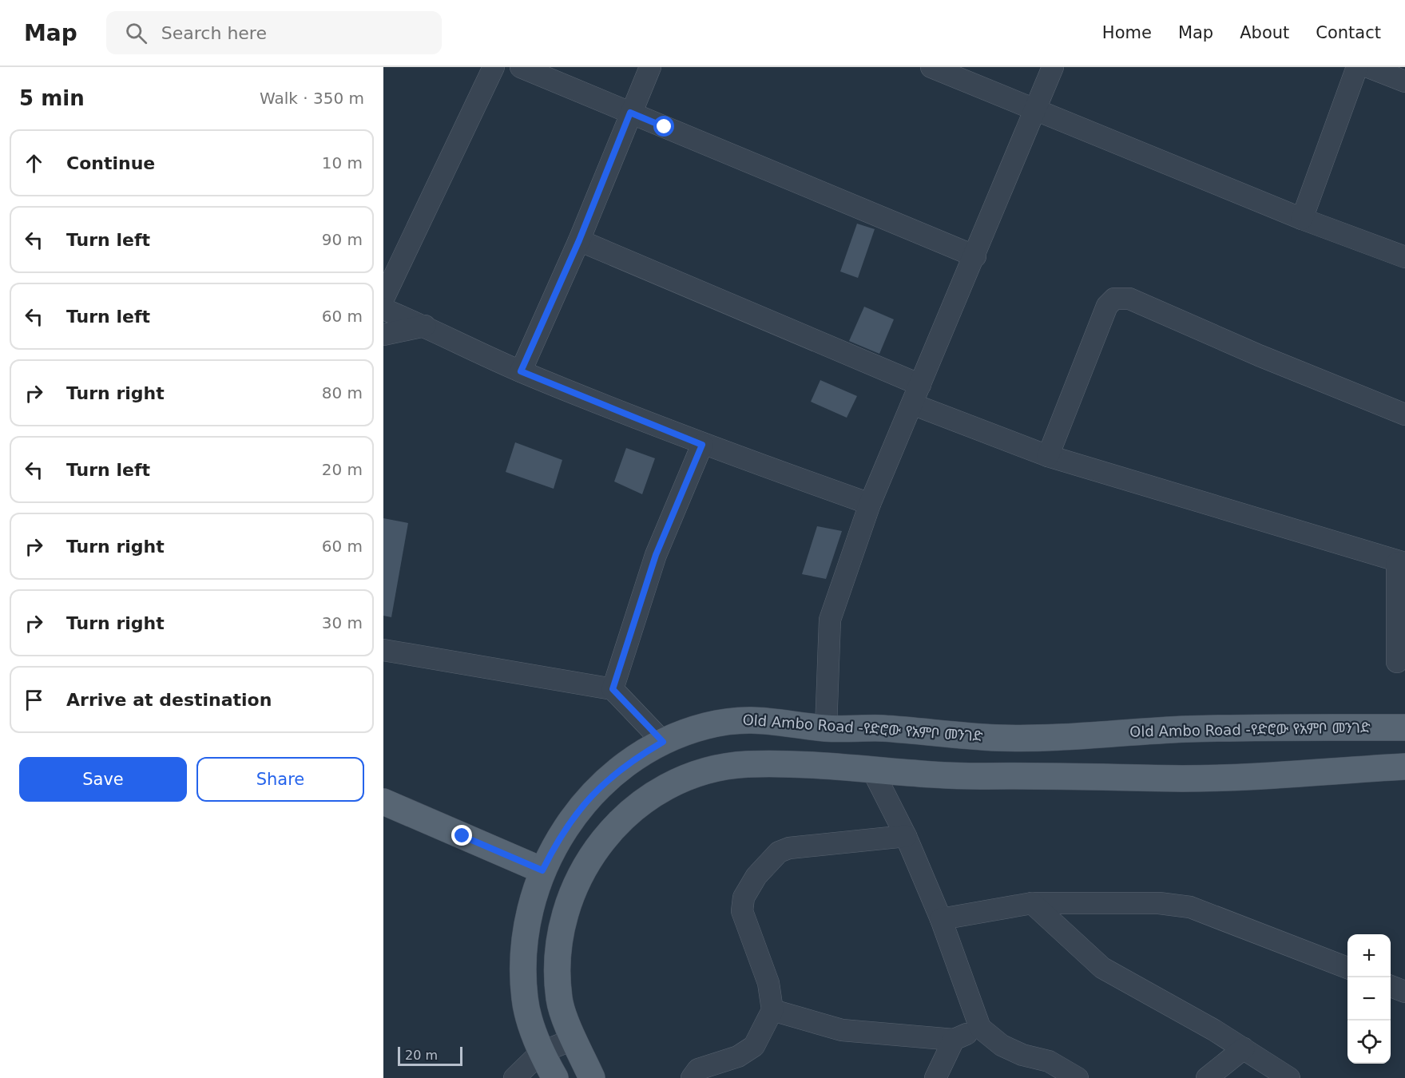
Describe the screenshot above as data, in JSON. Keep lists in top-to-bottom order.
{
  "streets": {
    "main road": ["Old Ambo Road -የድሮው የአምቦ መንገድ"]
  },
  "scale_bar": "20 m",
  "page": {
    "header": "Map",
    "search": "Search here",
    "nav": [
      "Home",
      "Map",
      "About",
      "Contact"
    ],
    "heading": ["5 min", "Walk · 350 m"],
    "list": [
      ["Continue", "10 m"],
      ["Turn left", "90 m"],
      ["Turn left", "60 m"],
      ["Turn right", "80 m"],
      ["Turn left", "20 m"],
      ["Turn right", "60 m"],
      ["Turn right", "30 m"],
      "Arrive at destination"
    ],
    "buttons": ["Save", "Share"],
    "map_buttons": ["+", "−"],
    "scale": "20 m"
  }
}
